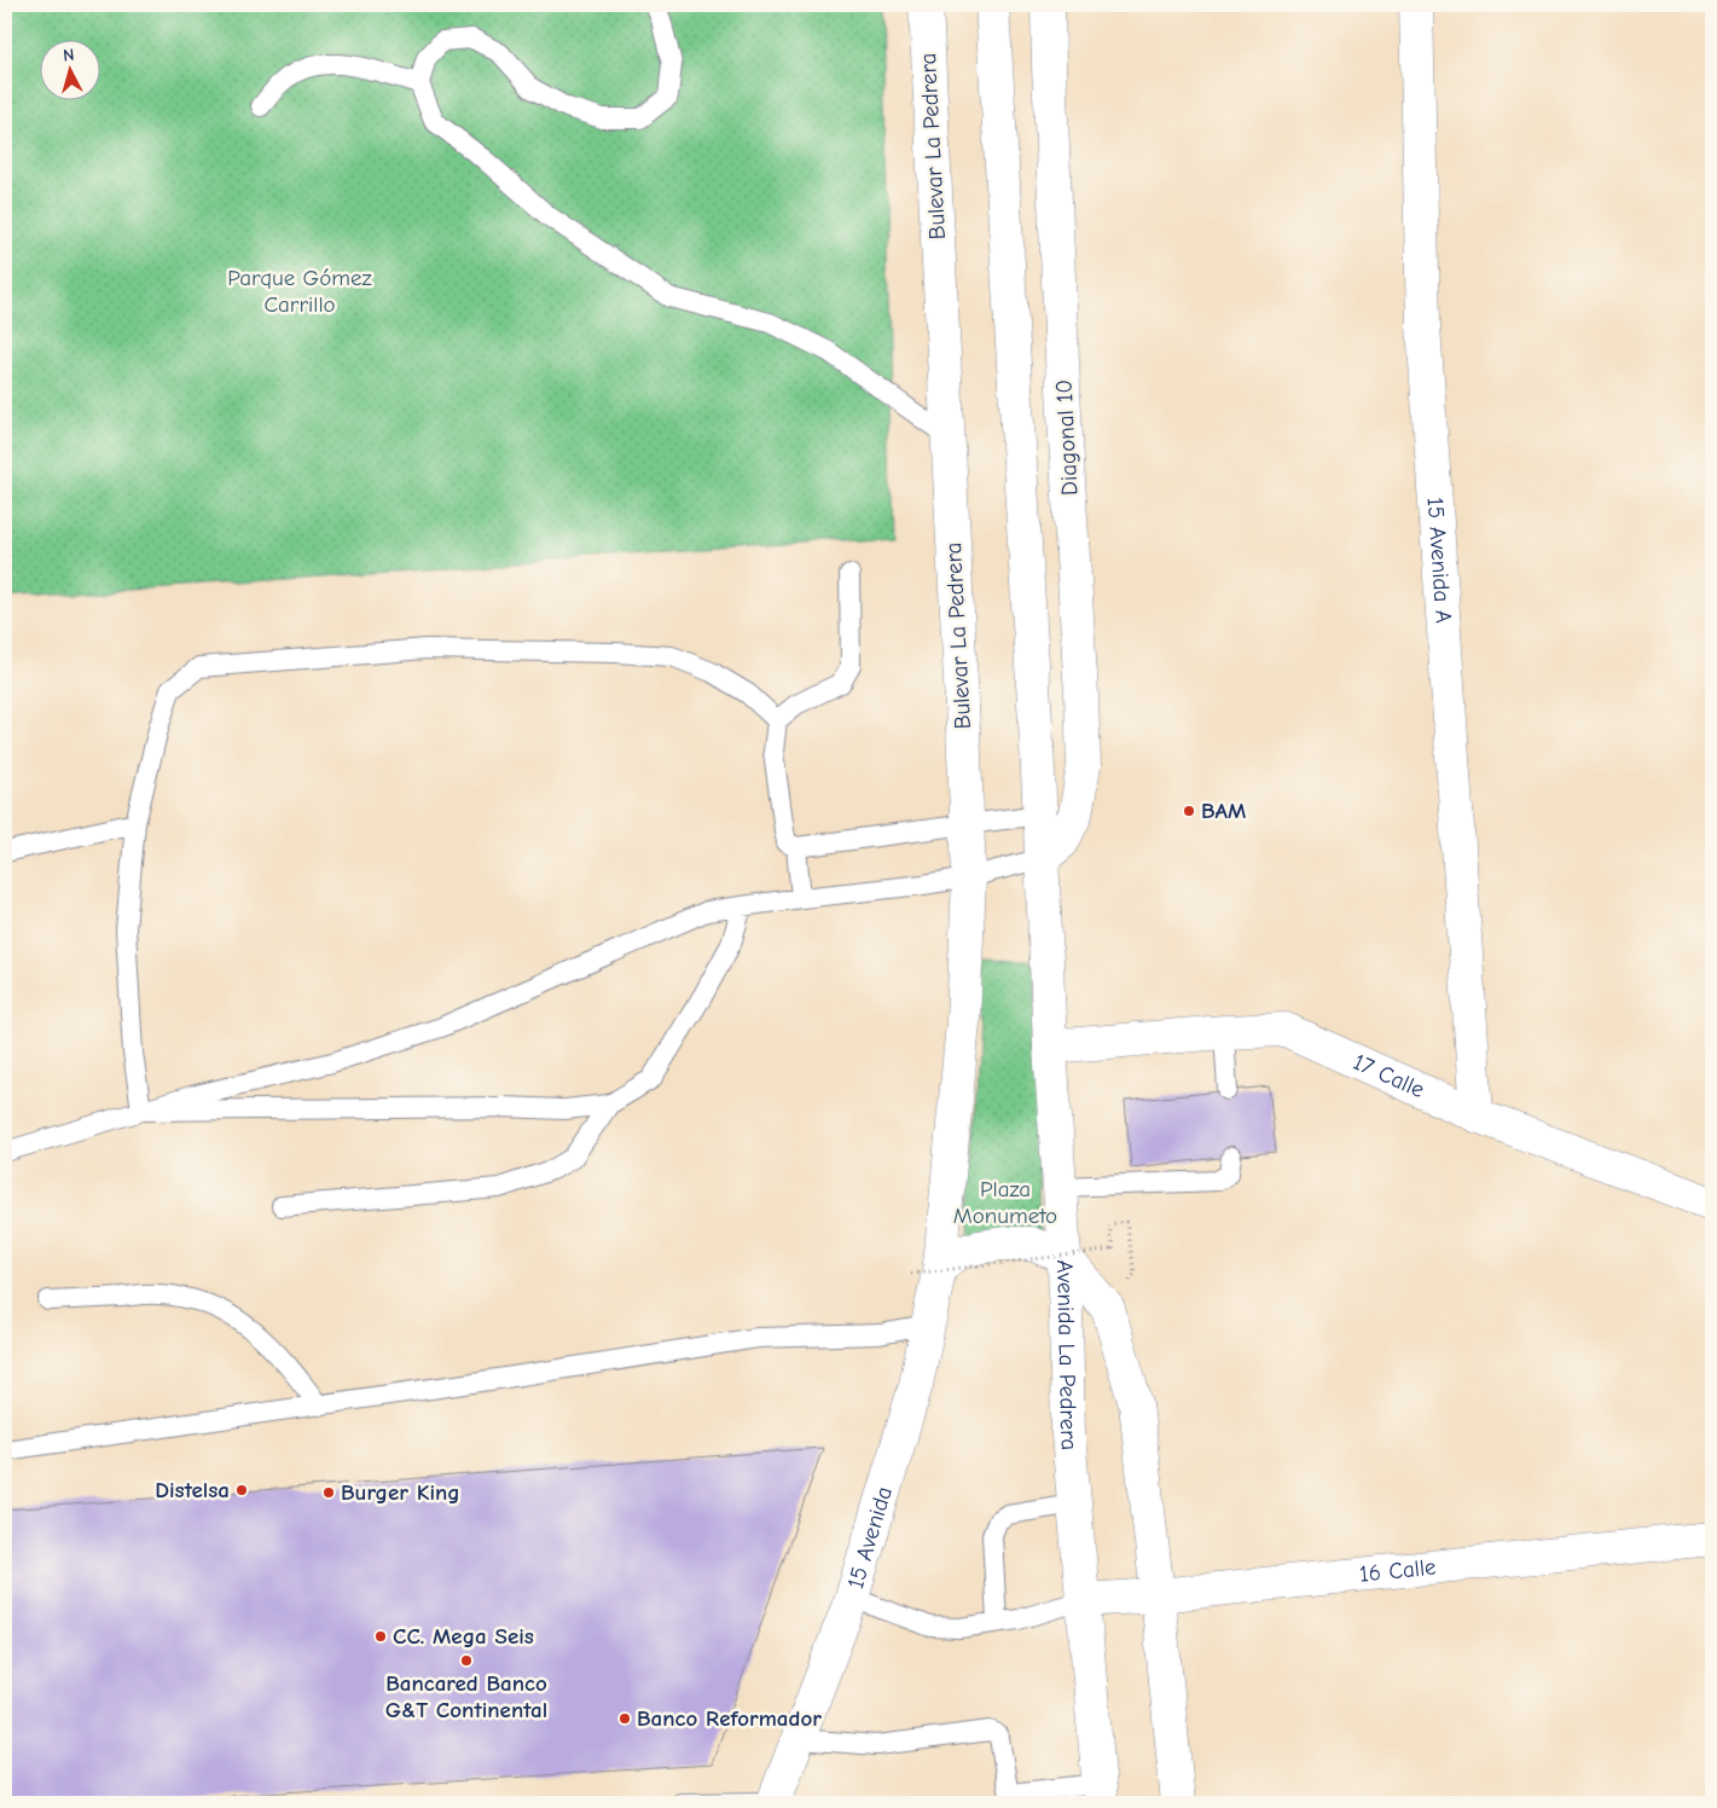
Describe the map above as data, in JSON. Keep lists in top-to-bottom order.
{
  "streets": {
    "street": [
      "Bulevar La Pedrera",
      "Diagonal 10",
      "15 Avenida A",
      "17 Calle",
      "Avenida La Pedrera",
      "15 Avenida",
      "16 Calle"
    ]
  },
  "crossings": [
    ["Bulevar La Pedrera", "15 Avenida"],
    ["15 Avenida A", "17 Calle"],
    ["Avenida La Pedrera", "16 Calle"]
  ],
  "parks": ["Parque Gómez Carrillo", "Plaza Monumeto"],
  "places": [
    "BAM",
    "Distelsa",
    "Burger King",
    "CC. Mega Seis",
    "Bancared Banco G&T Continental",
    "Banco Reformador"
  ],
  "north": "top"
}
